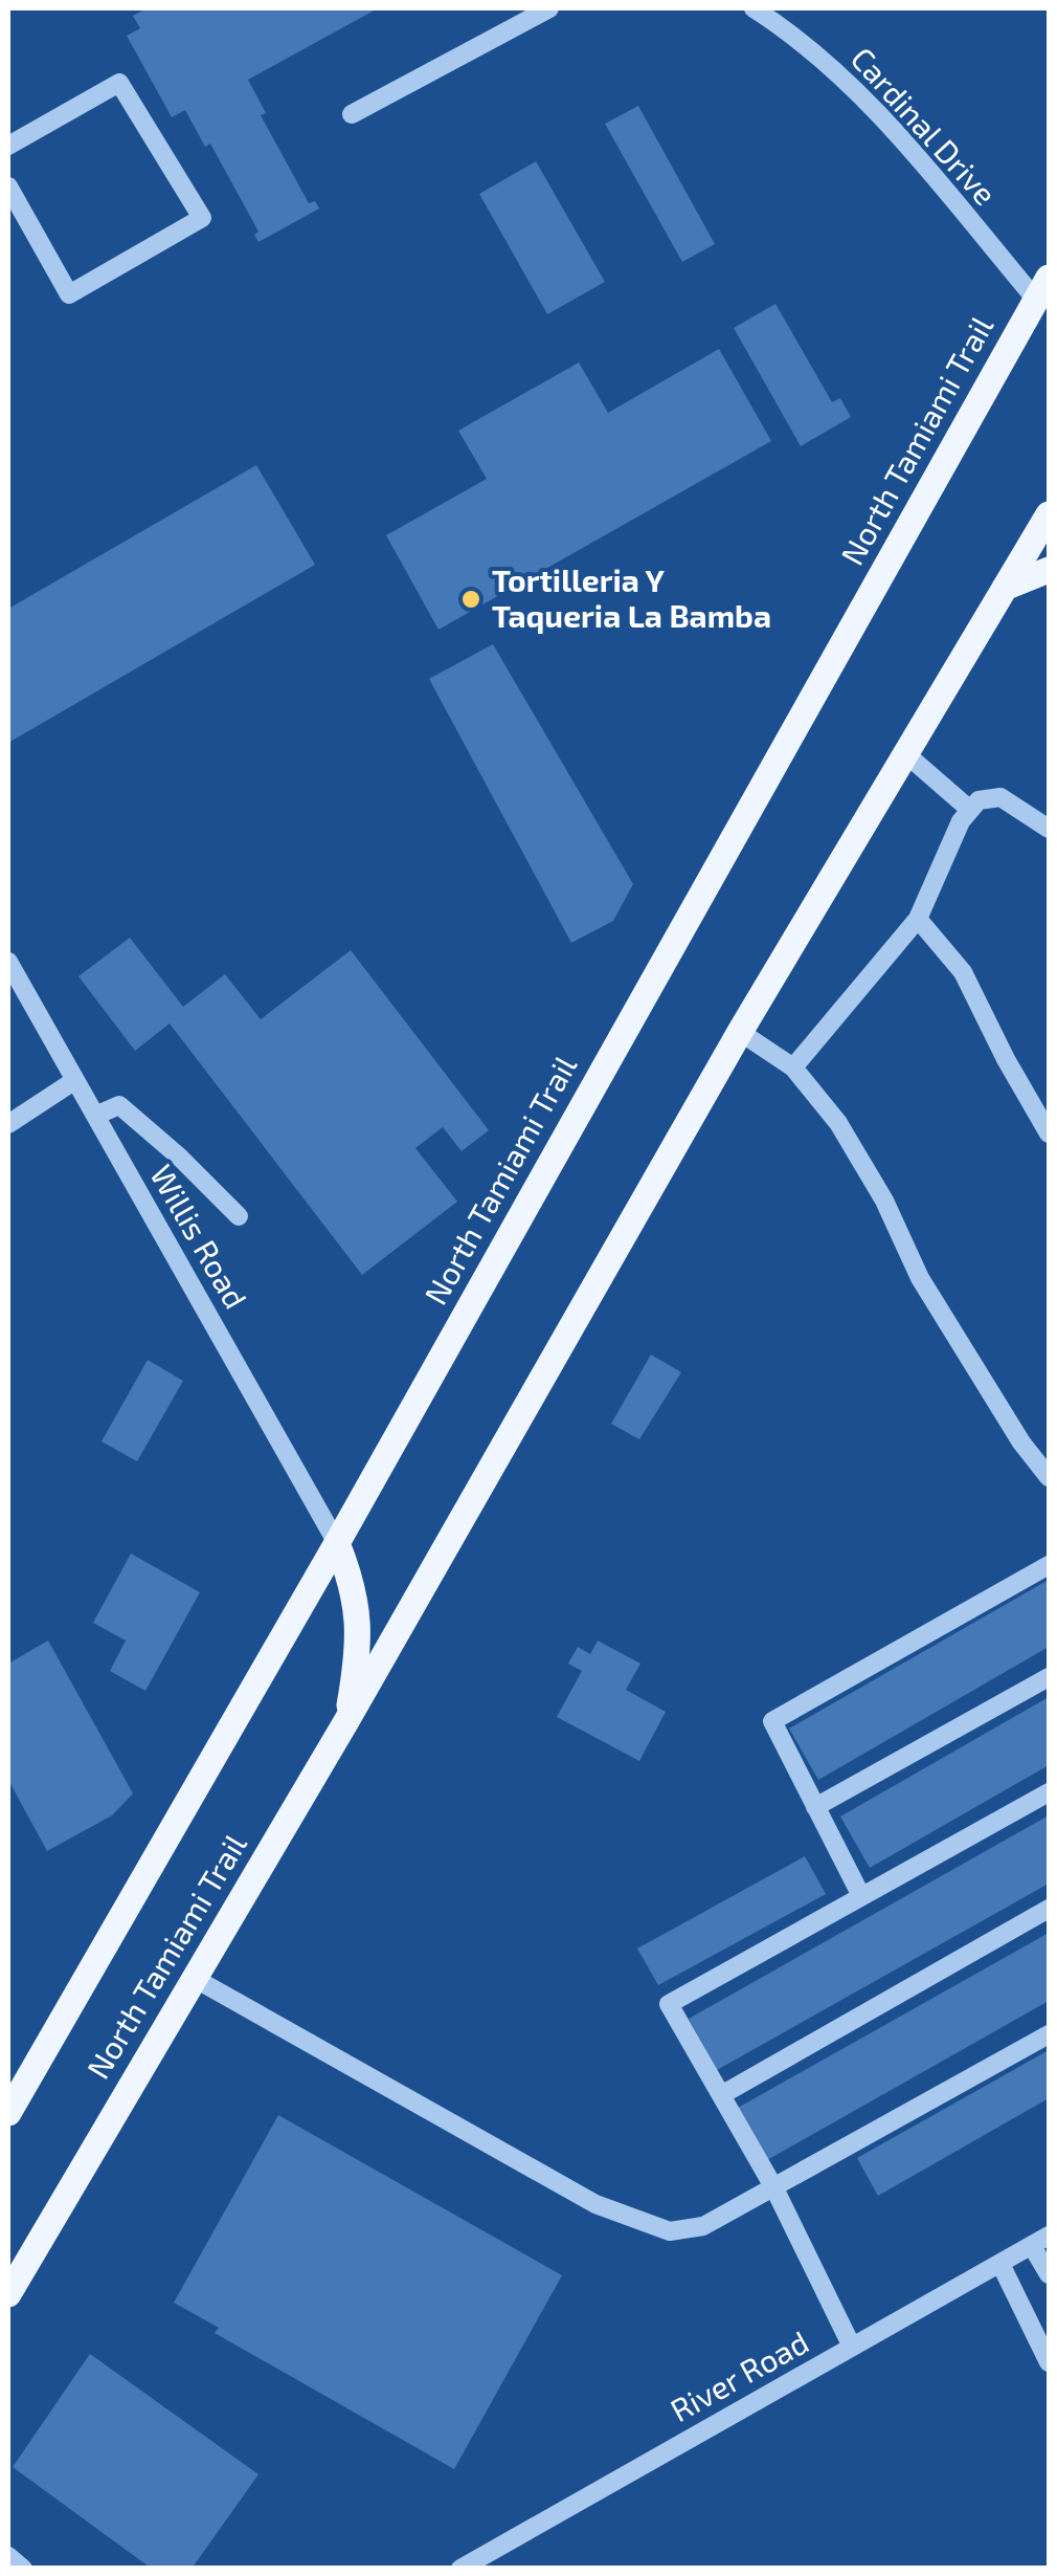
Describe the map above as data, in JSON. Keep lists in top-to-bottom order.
{
  "streets": {
    "main road": ["North Tamiami Trail"],
    "street": ["Cardinal Drive", "Willis Road", "River Road"]
  },
  "crossings": [
    ["Cardinal Drive", "North Tamiami Trail"],
    ["North Tamiami Trail", "Willis Road"]
  ],
  "places": ["Tortilleria Y Taqueria La Bamba"]
}
